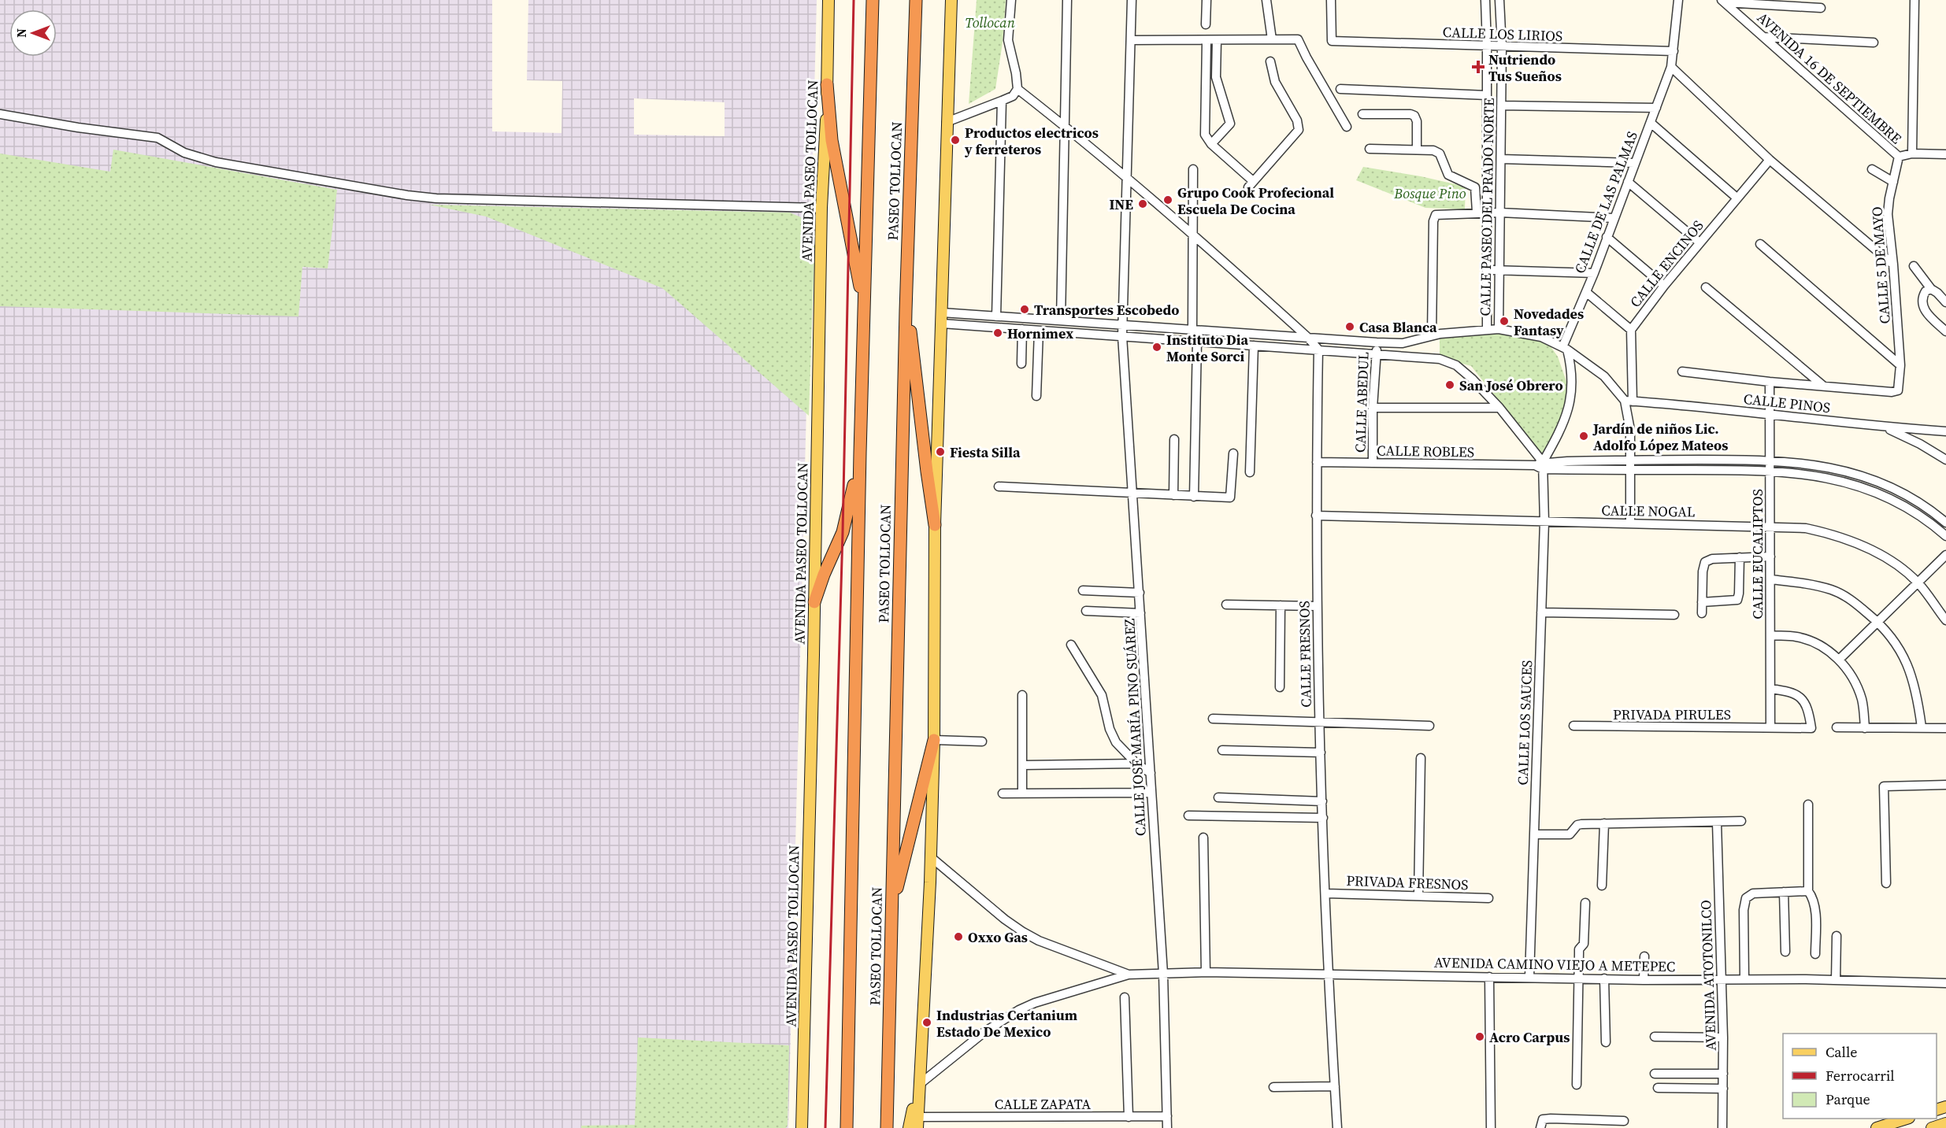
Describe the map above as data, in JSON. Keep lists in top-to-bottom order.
{
  "streets": {
    "highway": ["PASEO TOLLOCAN"],
    "main road": ["AVENIDA PASEO TOLLOCAN"],
    "street": [
      "CALLE LOS LIRIOS",
      "AVENIDA 16 DE SEPTIEMBRE",
      "CALLE DE LAS PALMAS",
      "CALLE PASEO DEL PRADO NORTE",
      "CALLE ENCINOS",
      "CALLE 5 DE MAYO",
      "CALLE ABEDUL",
      "CALLE PINOS",
      "CALLE ROBLES",
      "CALLE NOGAL",
      "CALLE EUCALIPTOS",
      "CALLE FRESNOS",
      "PRIVADA PIRULES",
      "CALLE LOS SAUCES",
      "CALLE JOSÉ MARÍA PINO SUÁREZ",
      "PRIVADA FRESNOS",
      "AVENIDA CAMINO VIEJO A METEPEC",
      "AVENIDA ATOTONILCO",
      "CALLE ZAPATA"
    ]
  },
  "crossings": [
    ["CALLE LOS LIRIOS", "CALLE DE LAS PALMAS"],
    ["CALLE LOS LIRIOS", "CALLE PASEO DEL PRADO NORTE"],
    ["AVENIDA 16 DE SEPTIEMBRE", "CALLE 5 DE MAYO"],
    ["CALLE ENCINOS", "CALLE PINOS"],
    ["CALLE ENCINOS", "CALLE NOGAL"],
    ["CALLE ABEDUL", "CALLE ROBLES"],
    ["CALLE PINOS", "CALLE EUCALIPTOS"],
    ["CALLE ROBLES", "CALLE FRESNOS"],
    ["CALLE ROBLES", "CALLE LOS SAUCES"],
    ["CALLE NOGAL", "CALLE EUCALIPTOS"],
    ["CALLE NOGAL", "CALLE FRESNOS"],
    ["CALLE NOGAL", "CALLE LOS SAUCES"],
    ["CALLE EUCALIPTOS", "PRIVADA PIRULES"],
    ["CALLE FRESNOS", "PRIVADA FRESNOS"],
    ["CALLE FRESNOS", "AVENIDA CAMINO VIEJO A METEPEC"],
    ["CALLE LOS SAUCES", "AVENIDA CAMINO VIEJO A METEPEC"],
    ["CALLE JOSÉ MARÍA PINO SUÁREZ", "AVENIDA CAMINO VIEJO A METEPEC"],
    ["CALLE JOSÉ MARÍA PINO SUÁREZ", "CALLE ZAPATA"],
    ["AVENIDA CAMINO VIEJO A METEPEC", "AVENIDA ATOTONILCO"]
  ],
  "parks": ["Tollocan", "Bosque Pino"],
  "places": {
    "health": ["Nutriendo Tus Sueños"],
    "other": [
      "Productos electricos y ferreteros",
      "Grupo Cook Profecional Escuela De Cocina",
      "INE",
      "Transportes Escobedo",
      "Novedades Fantasy",
      "Casa Blanca",
      "Hornimex",
      "Instituto Dia Monte Sorci",
      "San José Obrero",
      "Jardín de niños Lic. Adolfo López Mateos",
      "Fiesta Silla",
      "Oxxo Gas",
      "Industrias Certanium Estado De Mexico",
      "Acro Carpus"
    ]
  },
  "legend": ["Calle", "Ferrocarril", "Parque"],
  "north": "left"
}
